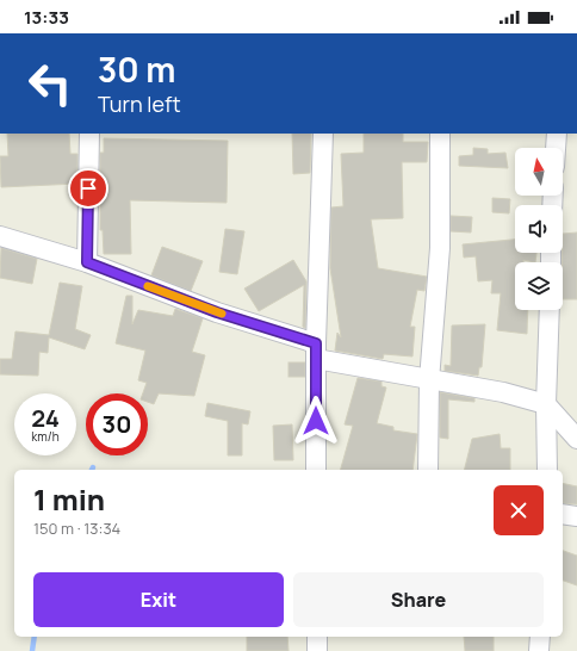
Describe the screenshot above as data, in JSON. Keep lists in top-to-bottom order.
{
  "north": "top",
  "page": {
    "status": "13:33",
    "turn": ["30 m", "Turn left"],
    "speed": "24 km/h",
    "limit": "30",
    "heading": ["1 min", "150 m · 13:34"],
    "buttons": ["Exit", "Share"]
  }
}
